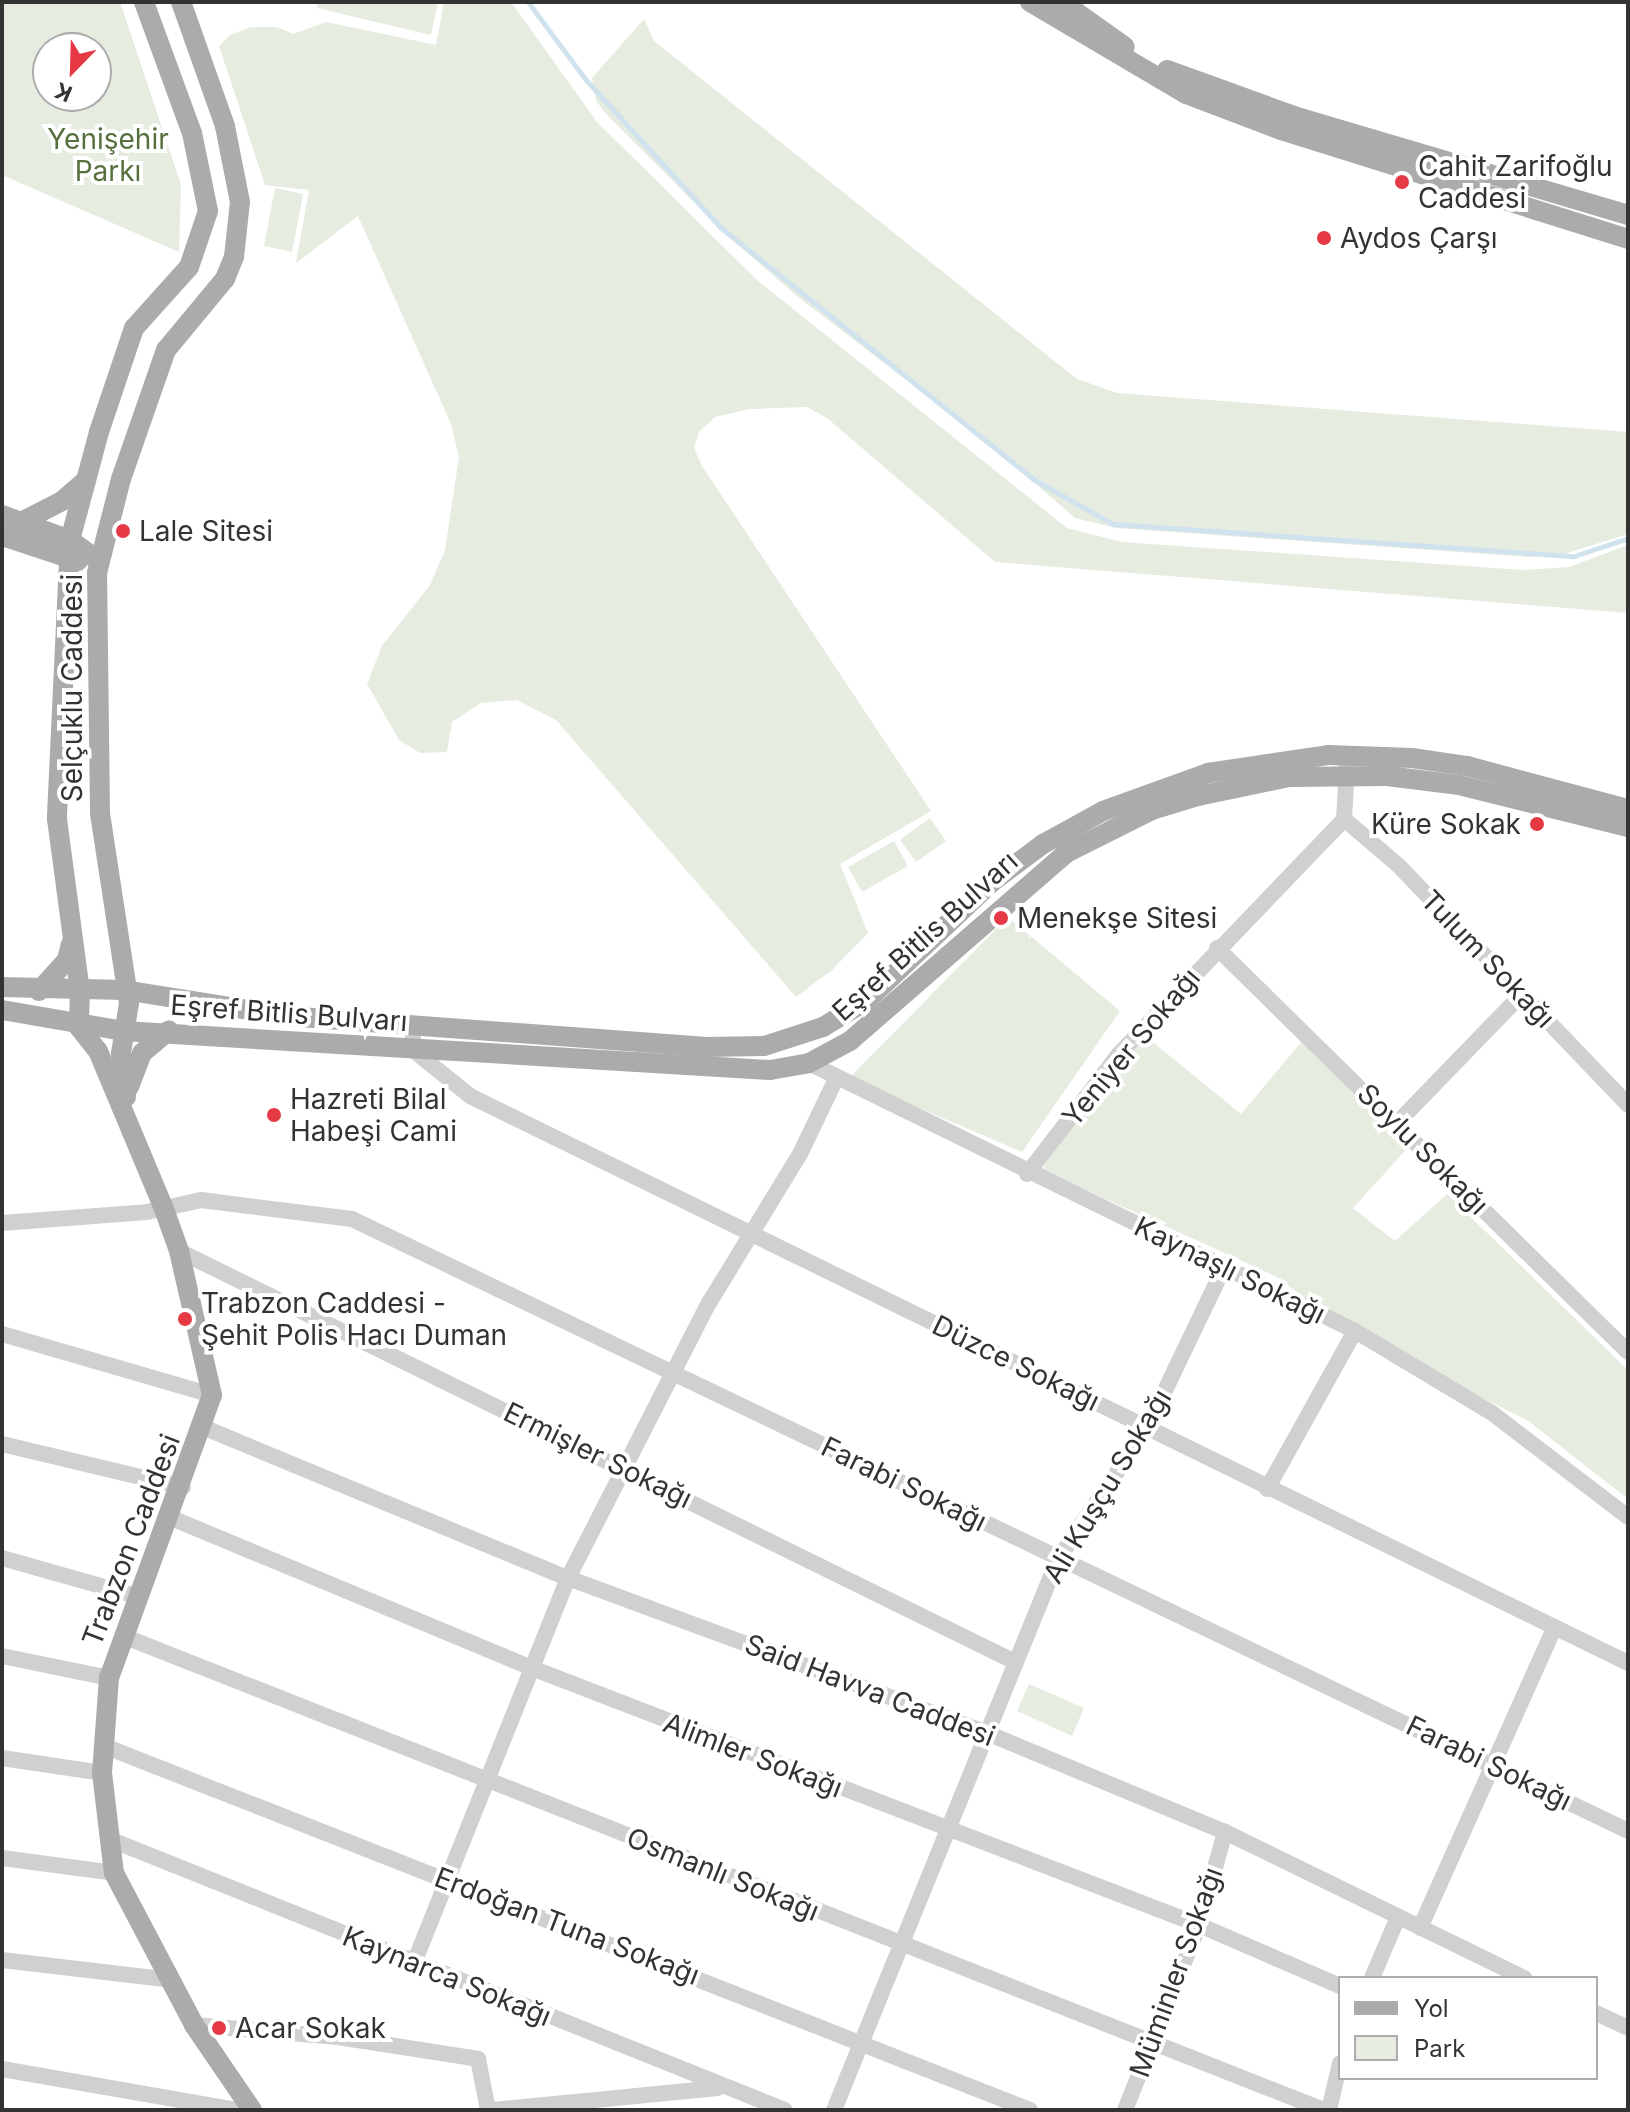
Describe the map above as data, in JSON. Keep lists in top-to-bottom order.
{
  "streets": {
    "main road": ["Selçuklu Caddesi", "Eşref Bitlis Bulvarı", "Trabzon Caddesi"],
    "street": [
      "Tulum Sokağı",
      "Yeniyer Sokağı",
      "Soylu Sokağı",
      "Kaynaşlı Sokağı",
      "Düzce Sokağı",
      "Ermişler Sokağı",
      "Farabi Sokağı",
      "Ali Kuşçu Sokağı",
      "Said Havva Caddesi",
      "Alimler Sokağı",
      "Osmanlı Sokağı",
      "Erdoğan Tuna Sokağı",
      "Müminler Sokağı",
      "Kaynarca Sokağı"
    ]
  },
  "crossings": [
    ["Selçuklu Caddesi", "Eşref Bitlis Bulvarı"],
    ["Selçuklu Caddesi", "Trabzon Caddesi"],
    ["Eşref Bitlis Bulvarı", "Kaynaşlı Sokağı"],
    ["Eşref Bitlis Bulvarı", "Düzce Sokağı"],
    ["Eşref Bitlis Bulvarı", "Trabzon Caddesi"],
    ["Tulum Sokağı", "Yeniyer Sokağı"],
    ["Yeniyer Sokağı", "Soylu Sokağı"],
    ["Yeniyer Sokağı", "Kaynaşlı Sokağı"],
    ["Kaynaşlı Sokağı", "Ali Kuşçu Sokağı"],
    ["Düzce Sokağı", "Ali Kuşçu Sokağı"],
    ["Ermişler Sokağı", "Ali Kuşçu Sokağı"],
    ["Ermişler Sokağı", "Trabzon Caddesi"],
    ["Farabi Sokağı", "Ali Kuşçu Sokağı"],
    ["Farabi Sokağı", "Trabzon Caddesi"],
    ["Ali Kuşçu Sokağı", "Said Havva Caddesi"],
    ["Ali Kuşçu Sokağı", "Alimler Sokağı"],
    ["Ali Kuşçu Sokağı", "Osmanlı Sokağı"],
    ["Ali Kuşçu Sokağı", "Erdoğan Tuna Sokağı"],
    ["Trabzon Caddesi", "Said Havva Caddesi"],
    ["Trabzon Caddesi", "Alimler Sokağı"],
    ["Trabzon Caddesi", "Osmanlı Sokağı"],
    ["Trabzon Caddesi", "Erdoğan Tuna Sokağı"],
    ["Trabzon Caddesi", "Kaynarca Sokağı"],
    ["Said Havva Caddesi", "Müminler Sokağı"],
    ["Alimler Sokağı", "Müminler Sokağı"],
    ["Osmanlı Sokağı", "Müminler Sokağı"]
  ],
  "parks": ["Yenişehir Parkı"],
  "places": [
    "Cahit Zarifoğlu Caddesi",
    "Aydos Çarşı",
    "Lale Sitesi",
    "Küre Sokak",
    "Menekşe Sitesi",
    "Hazreti Bilal Habeşi Cami",
    "Trabzon Caddesi - Şehit Polis Hacı Duman",
    "Acar Sokak"
  ],
  "legend": ["Yol", "Park"],
  "north": "bottom left"
}
